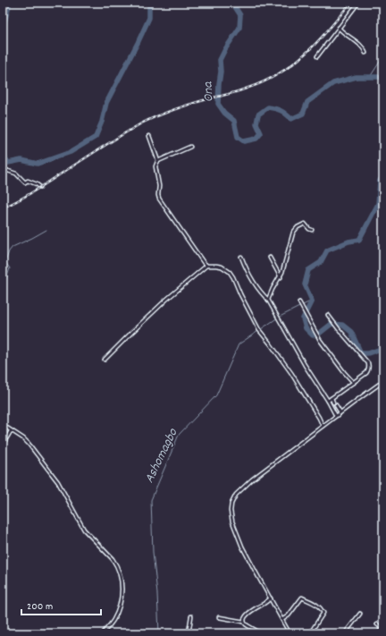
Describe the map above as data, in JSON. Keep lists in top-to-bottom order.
{
  "water": ["Ona", "Ashomagbo"],
  "scale_bar": "200 m"
}
